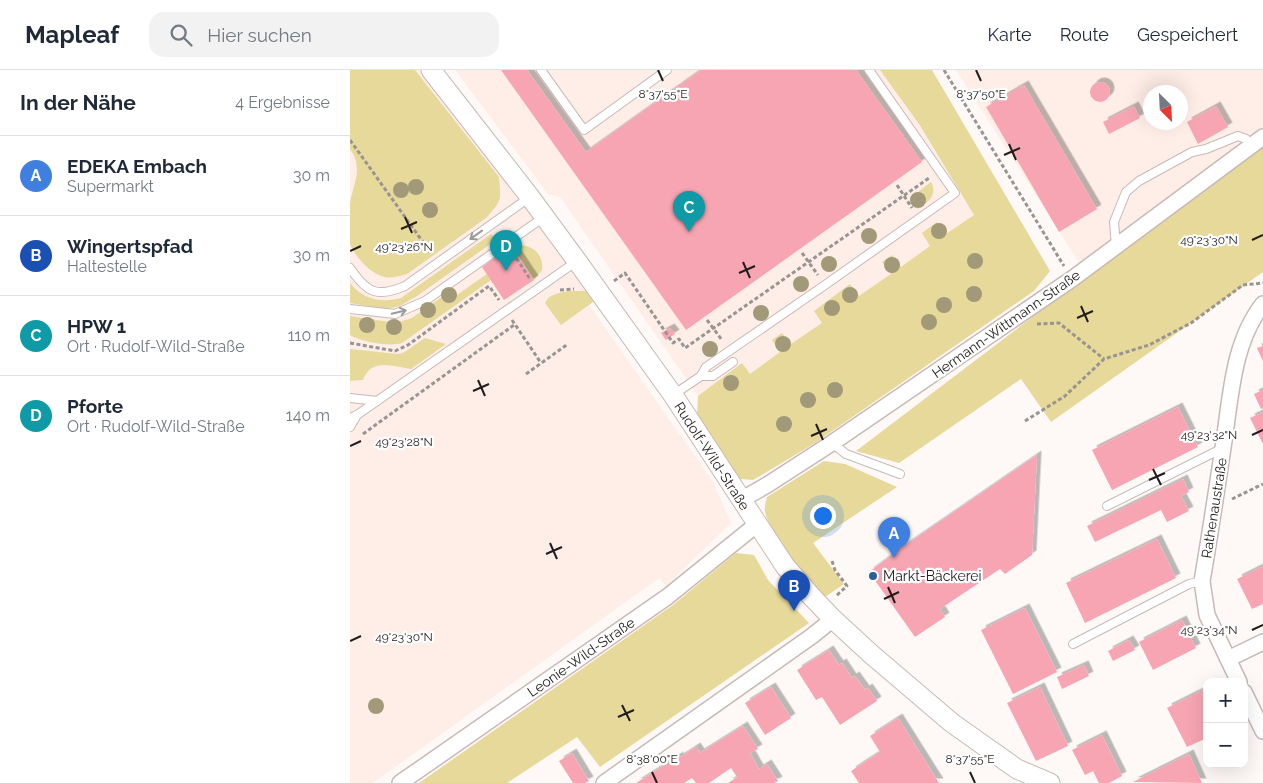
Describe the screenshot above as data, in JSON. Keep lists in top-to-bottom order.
{
  "streets": {
    "street": [
      "Hermann-Wittmann-Straße",
      "Rudolf-Wild-Straße",
      "Rathenaustraße",
      "Leonie-Wild-Straße"
    ]
  },
  "crossings": [
    ["Hermann-Wittmann-Straße", "Rudolf-Wild-Straße"],
    ["Rudolf-Wild-Straße", "Leonie-Wild-Straße"]
  ],
  "places": ["Markt-Bäckerei"],
  "north": "bottom right",
  "page": {
    "header": "Mapleaf",
    "search": "Hier suchen",
    "nav": ["Karte", "Route", "Gespeichert"],
    "heading": ["In der Nähe", "4 Ergebnisse"],
    "list": [
      {
        "mark": "A",
        "name": "EDEKA Embach",
        "note": "Supermarkt",
        "value": "30 m"
      },
      {
        "mark": "B",
        "name": "Wingertspfad",
        "note": "Haltestelle",
        "value": "30 m"
      },
      {
        "mark": "C",
        "name": "HPW 1",
        "note": "Ort · Rudolf-Wild-Straße",
        "value": "110 m"
      },
      {
        "mark": "D",
        "name": "Pforte",
        "note": "Ort · Rudolf-Wild-Straße",
        "value": "140 m"
      }
    ],
    "pins": [
      "C",
      "D",
      "A",
      "B"
    ],
    "map_buttons": ["+", "−"]
  },
  "coordinates": [
    "8°37'55\"E",
    "8°37'50\"E",
    "49°23'30\"N",
    "49°23'26\"N",
    "49°23'32\"N",
    "49°23'28\"N",
    "49°23'34\"N",
    "8°38'00\"E"
  ]
}
